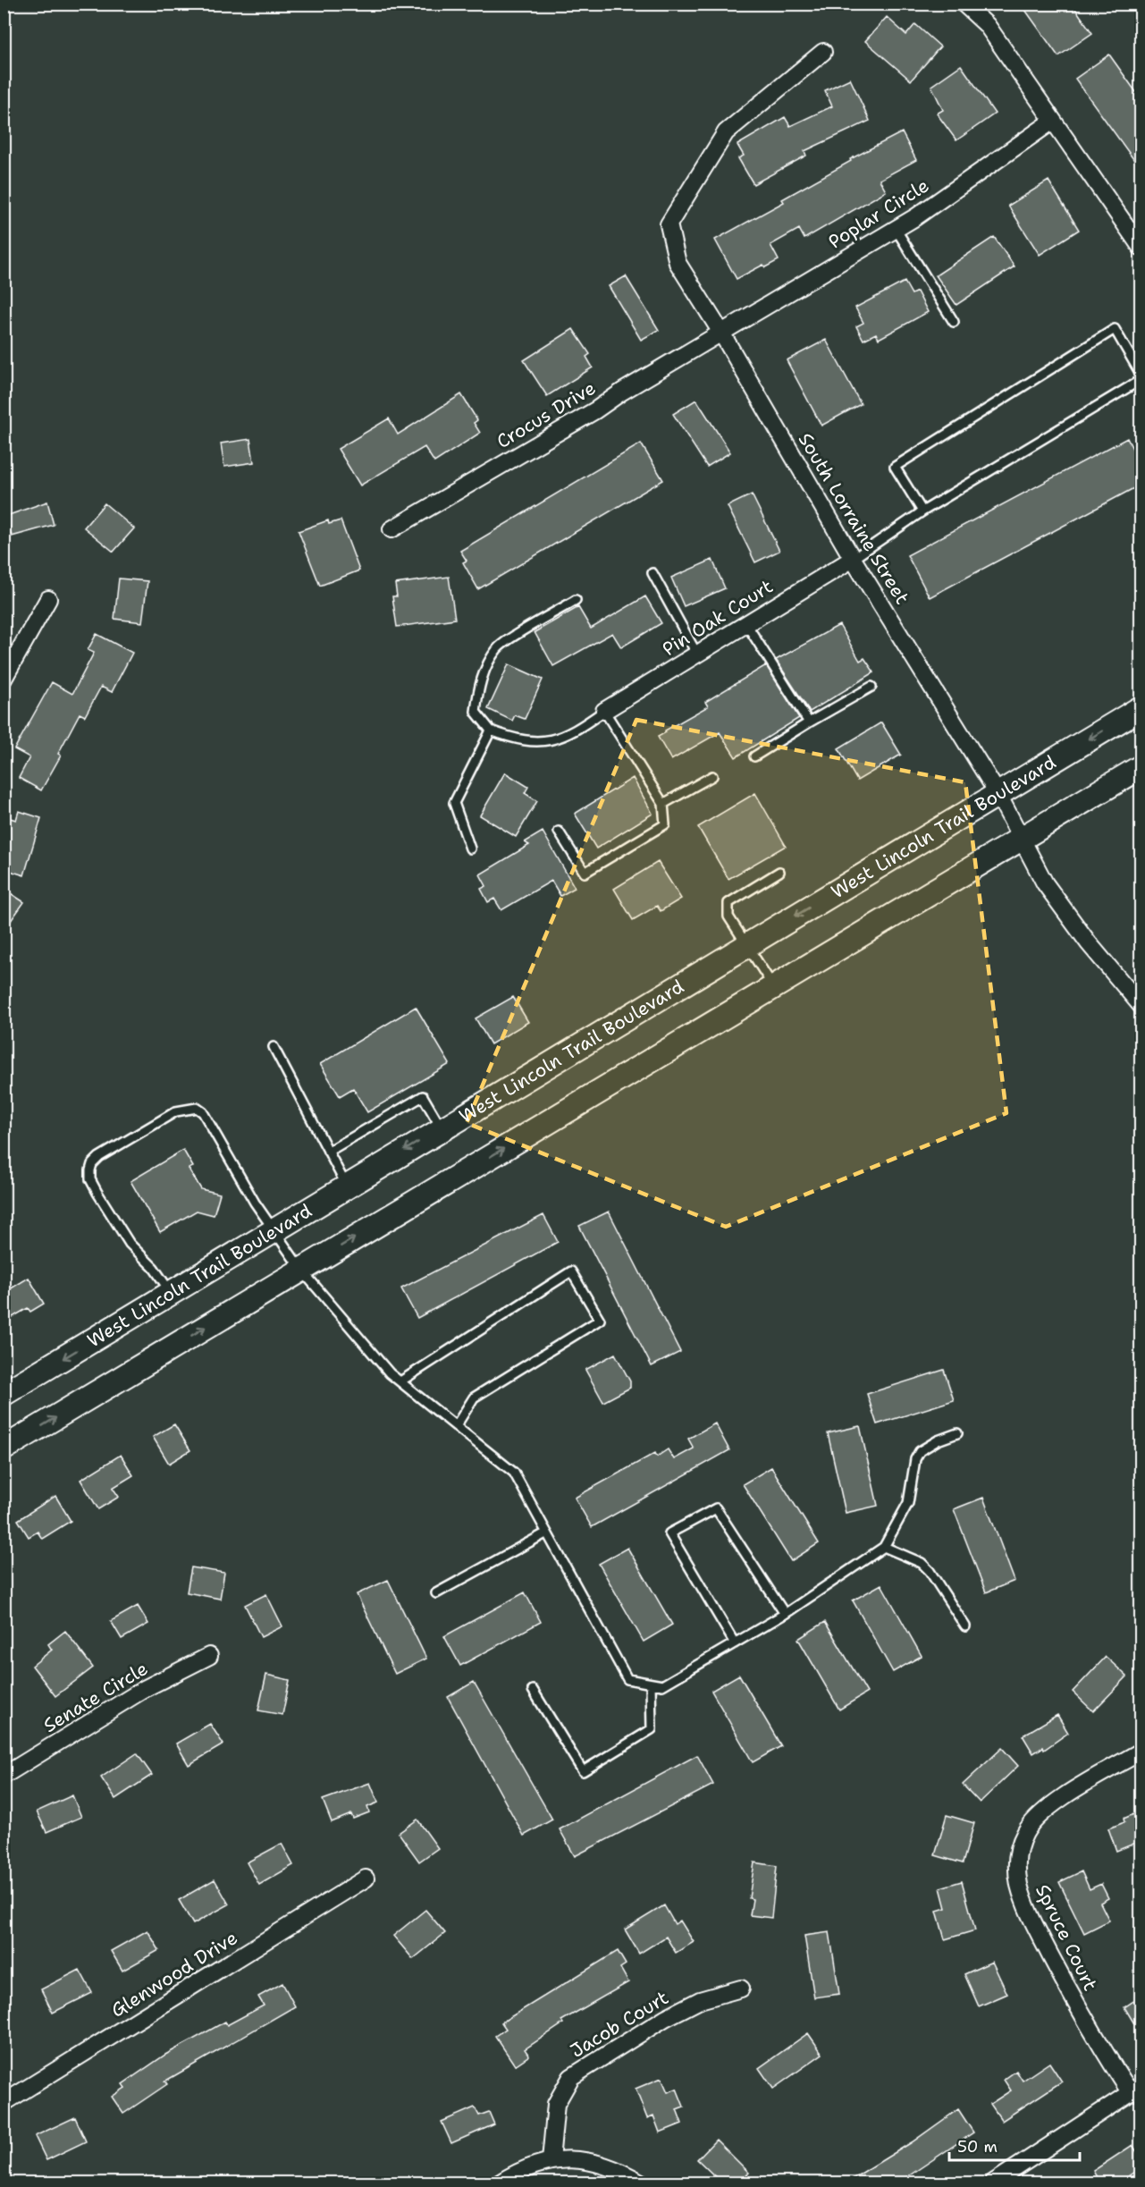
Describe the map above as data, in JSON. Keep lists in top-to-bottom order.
{
  "streets": {
    "main road": ["West Lincoln Trail Boulevard"],
    "street": [
      "Poplar Circle",
      "Crocus Drive",
      "South Lorraine Street",
      "Pin Oak Court",
      "Senate Circle",
      "Spruce Court",
      "Glenwood Drive",
      "Jacob Court"
    ]
  },
  "crossings": [
    ["Poplar Circle", "Crocus Drive"],
    ["Poplar Circle", "South Lorraine Street"],
    ["Crocus Drive", "South Lorraine Street"],
    ["South Lorraine Street", "Pin Oak Court"],
    ["South Lorraine Street", "West Lincoln Trail Boulevard"]
  ],
  "scale_bar": "50 m"
}
